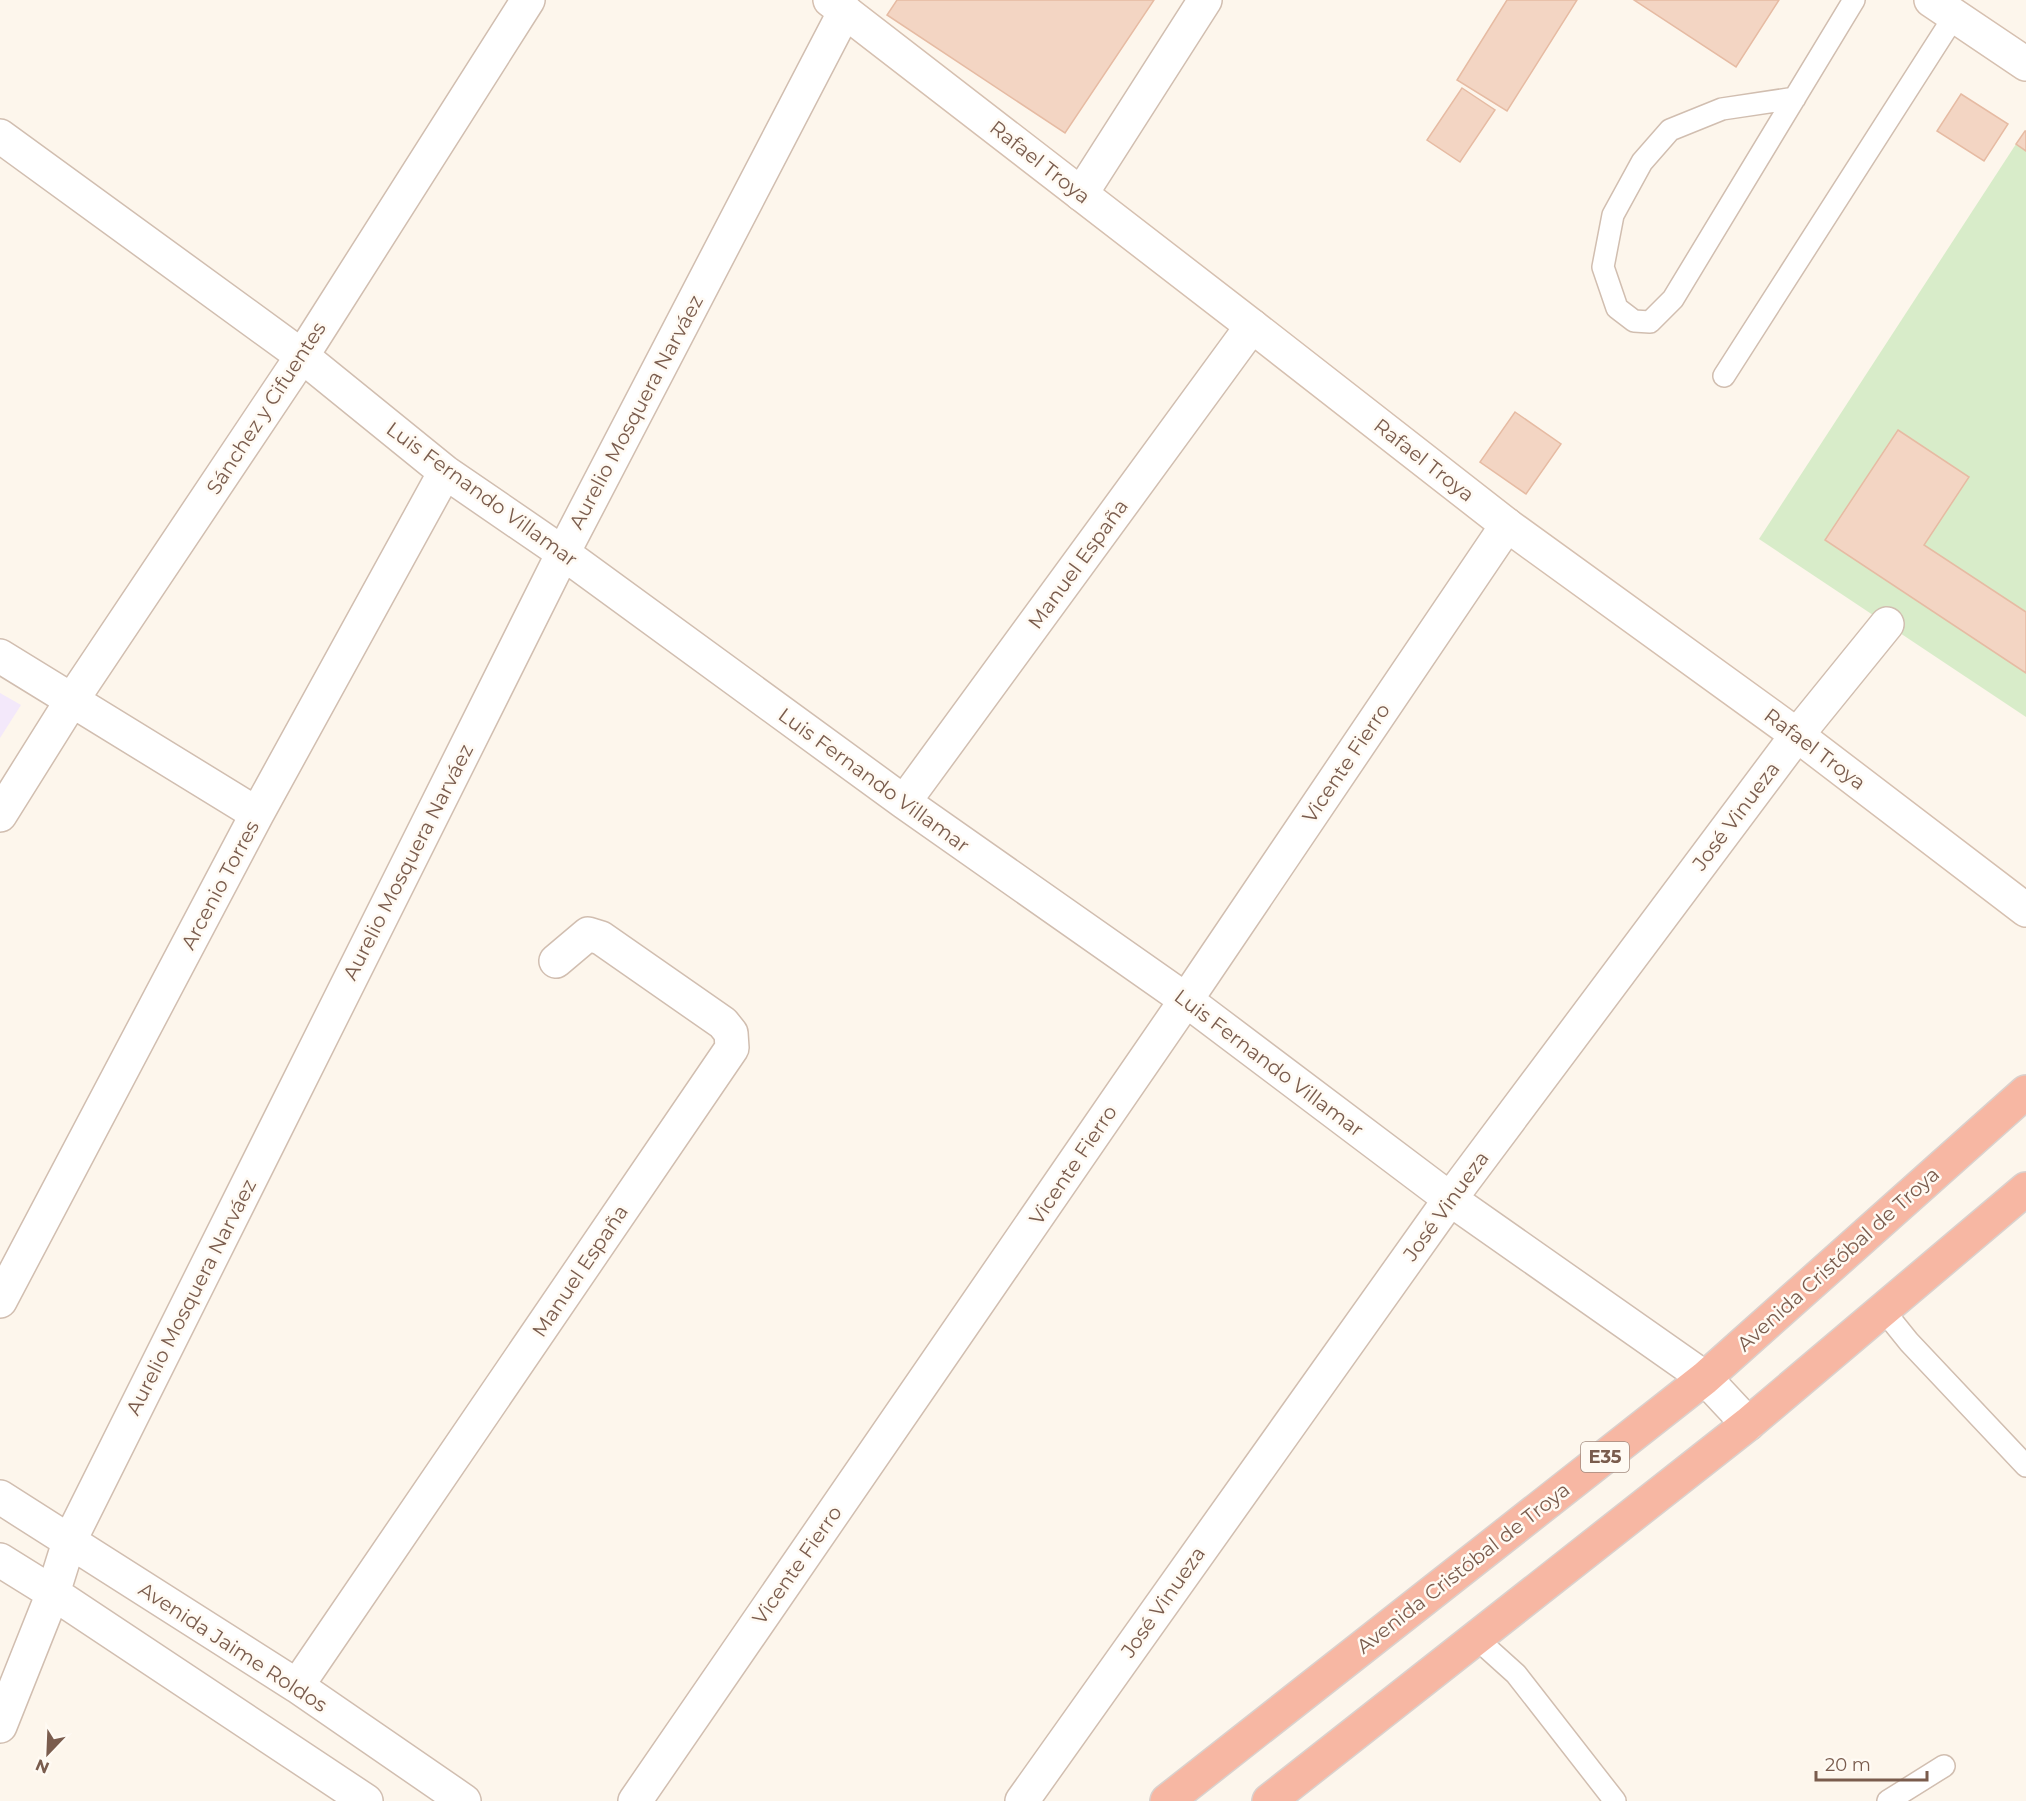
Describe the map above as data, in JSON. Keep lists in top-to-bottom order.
{
  "streets": {
    "highway": ["Avenida Cristóbal de Troya", "E35"],
    "street": [
      "Rafael Troya",
      "Sánchez y Cifuentes",
      "Aurelio Mosquera Narváez",
      "Luis Fernando Villamar",
      "Manuel España",
      "Vicente Fierro",
      "José Vinueza",
      "Arcenio Torres",
      "Avenida Jaime Roldos"
    ]
  },
  "crossings": [
    ["Rafael Troya", "Aurelio Mosquera Narváez"],
    ["Rafael Troya", "Manuel España"],
    ["Rafael Troya", "Vicente Fierro"],
    ["Rafael Troya", "José Vinueza"],
    ["Sánchez y Cifuentes", "Luis Fernando Villamar"],
    ["Aurelio Mosquera Narváez", "Luis Fernando Villamar"],
    ["Aurelio Mosquera Narváez", "Avenida Jaime Roldos"],
    ["Luis Fernando Villamar", "Manuel España"],
    ["Luis Fernando Villamar", "Vicente Fierro"],
    ["Luis Fernando Villamar", "José Vinueza"],
    ["Luis Fernando Villamar", "Arcenio Torres"],
    ["Luis Fernando Villamar", "Avenida Cristóbal de Troya"],
    ["Manuel España", "Avenida Jaime Roldos"]
  ],
  "scale_bar": "20 m",
  "north": "bottom left"
}
